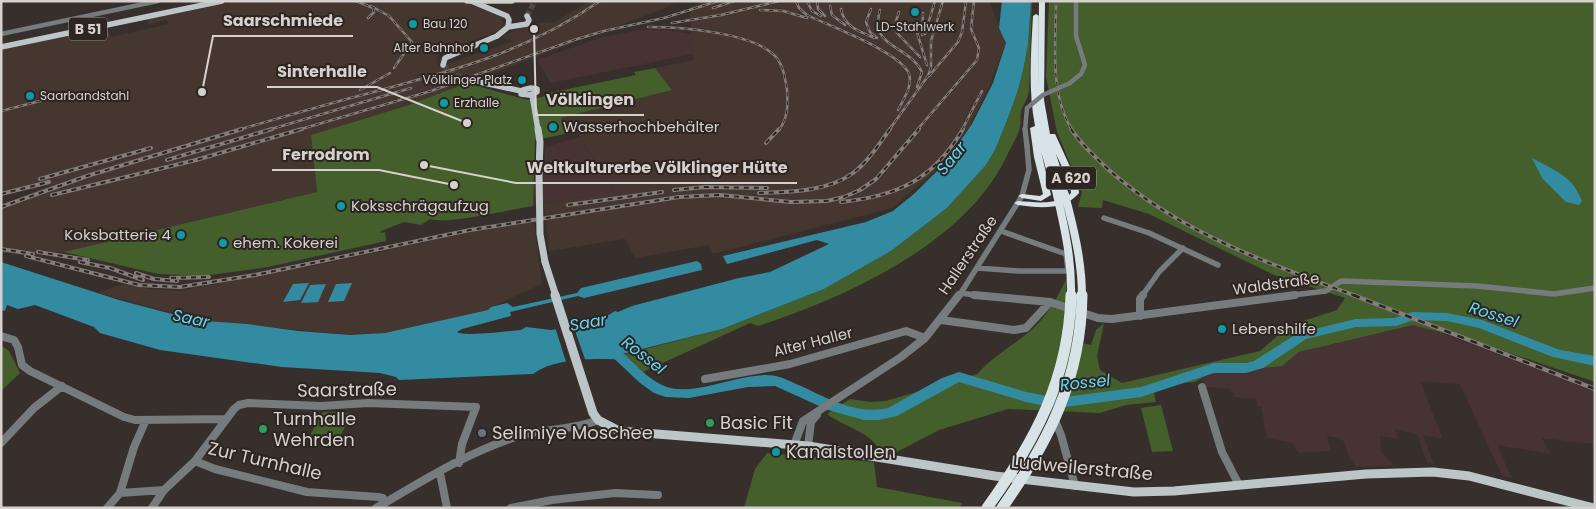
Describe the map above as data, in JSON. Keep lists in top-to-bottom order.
{
  "streets": {
    "highway": ["A 620"],
    "main road": ["B 51", "Ludweilerstraße"],
    "street": [
      "Hallerstraße",
      "Waldstraße",
      "Alter Haller",
      "Saarstraße",
      "Zur Turnhalle"
    ]
  },
  "crossings": [
    ["A 620", "Hallerstraße"],
    ["Hallerstraße", "Waldstraße"],
    ["Hallerstraße", "Alter Haller"],
    ["Hallerstraße", "Ludweilerstraße"],
    ["Saarstraße", "Zur Turnhalle"]
  ],
  "water": ["Saar", "Rossel"],
  "places": [
    "LD-Stahlwerk",
    "Bau 120",
    "Völklingen",
    "Alter Bahnhof",
    "Völklinger Platz",
    "Saarschmiede",
    "Saarbandstahl",
    "Erzhalle",
    "Sinterhalle",
    "Wasserhochbehälter",
    "Weltkulturerbe Völklinger Hütte",
    "Ferrodrom",
    "Koksschrägaufzug",
    "Koksbatterie 4",
    "ehem. Kokerei",
    "Lebenshilfe",
    "Basic Fit",
    "Turnhalle Wehrden",
    "Selimiye Moschee",
    "Kanalstollen"
  ]
}
